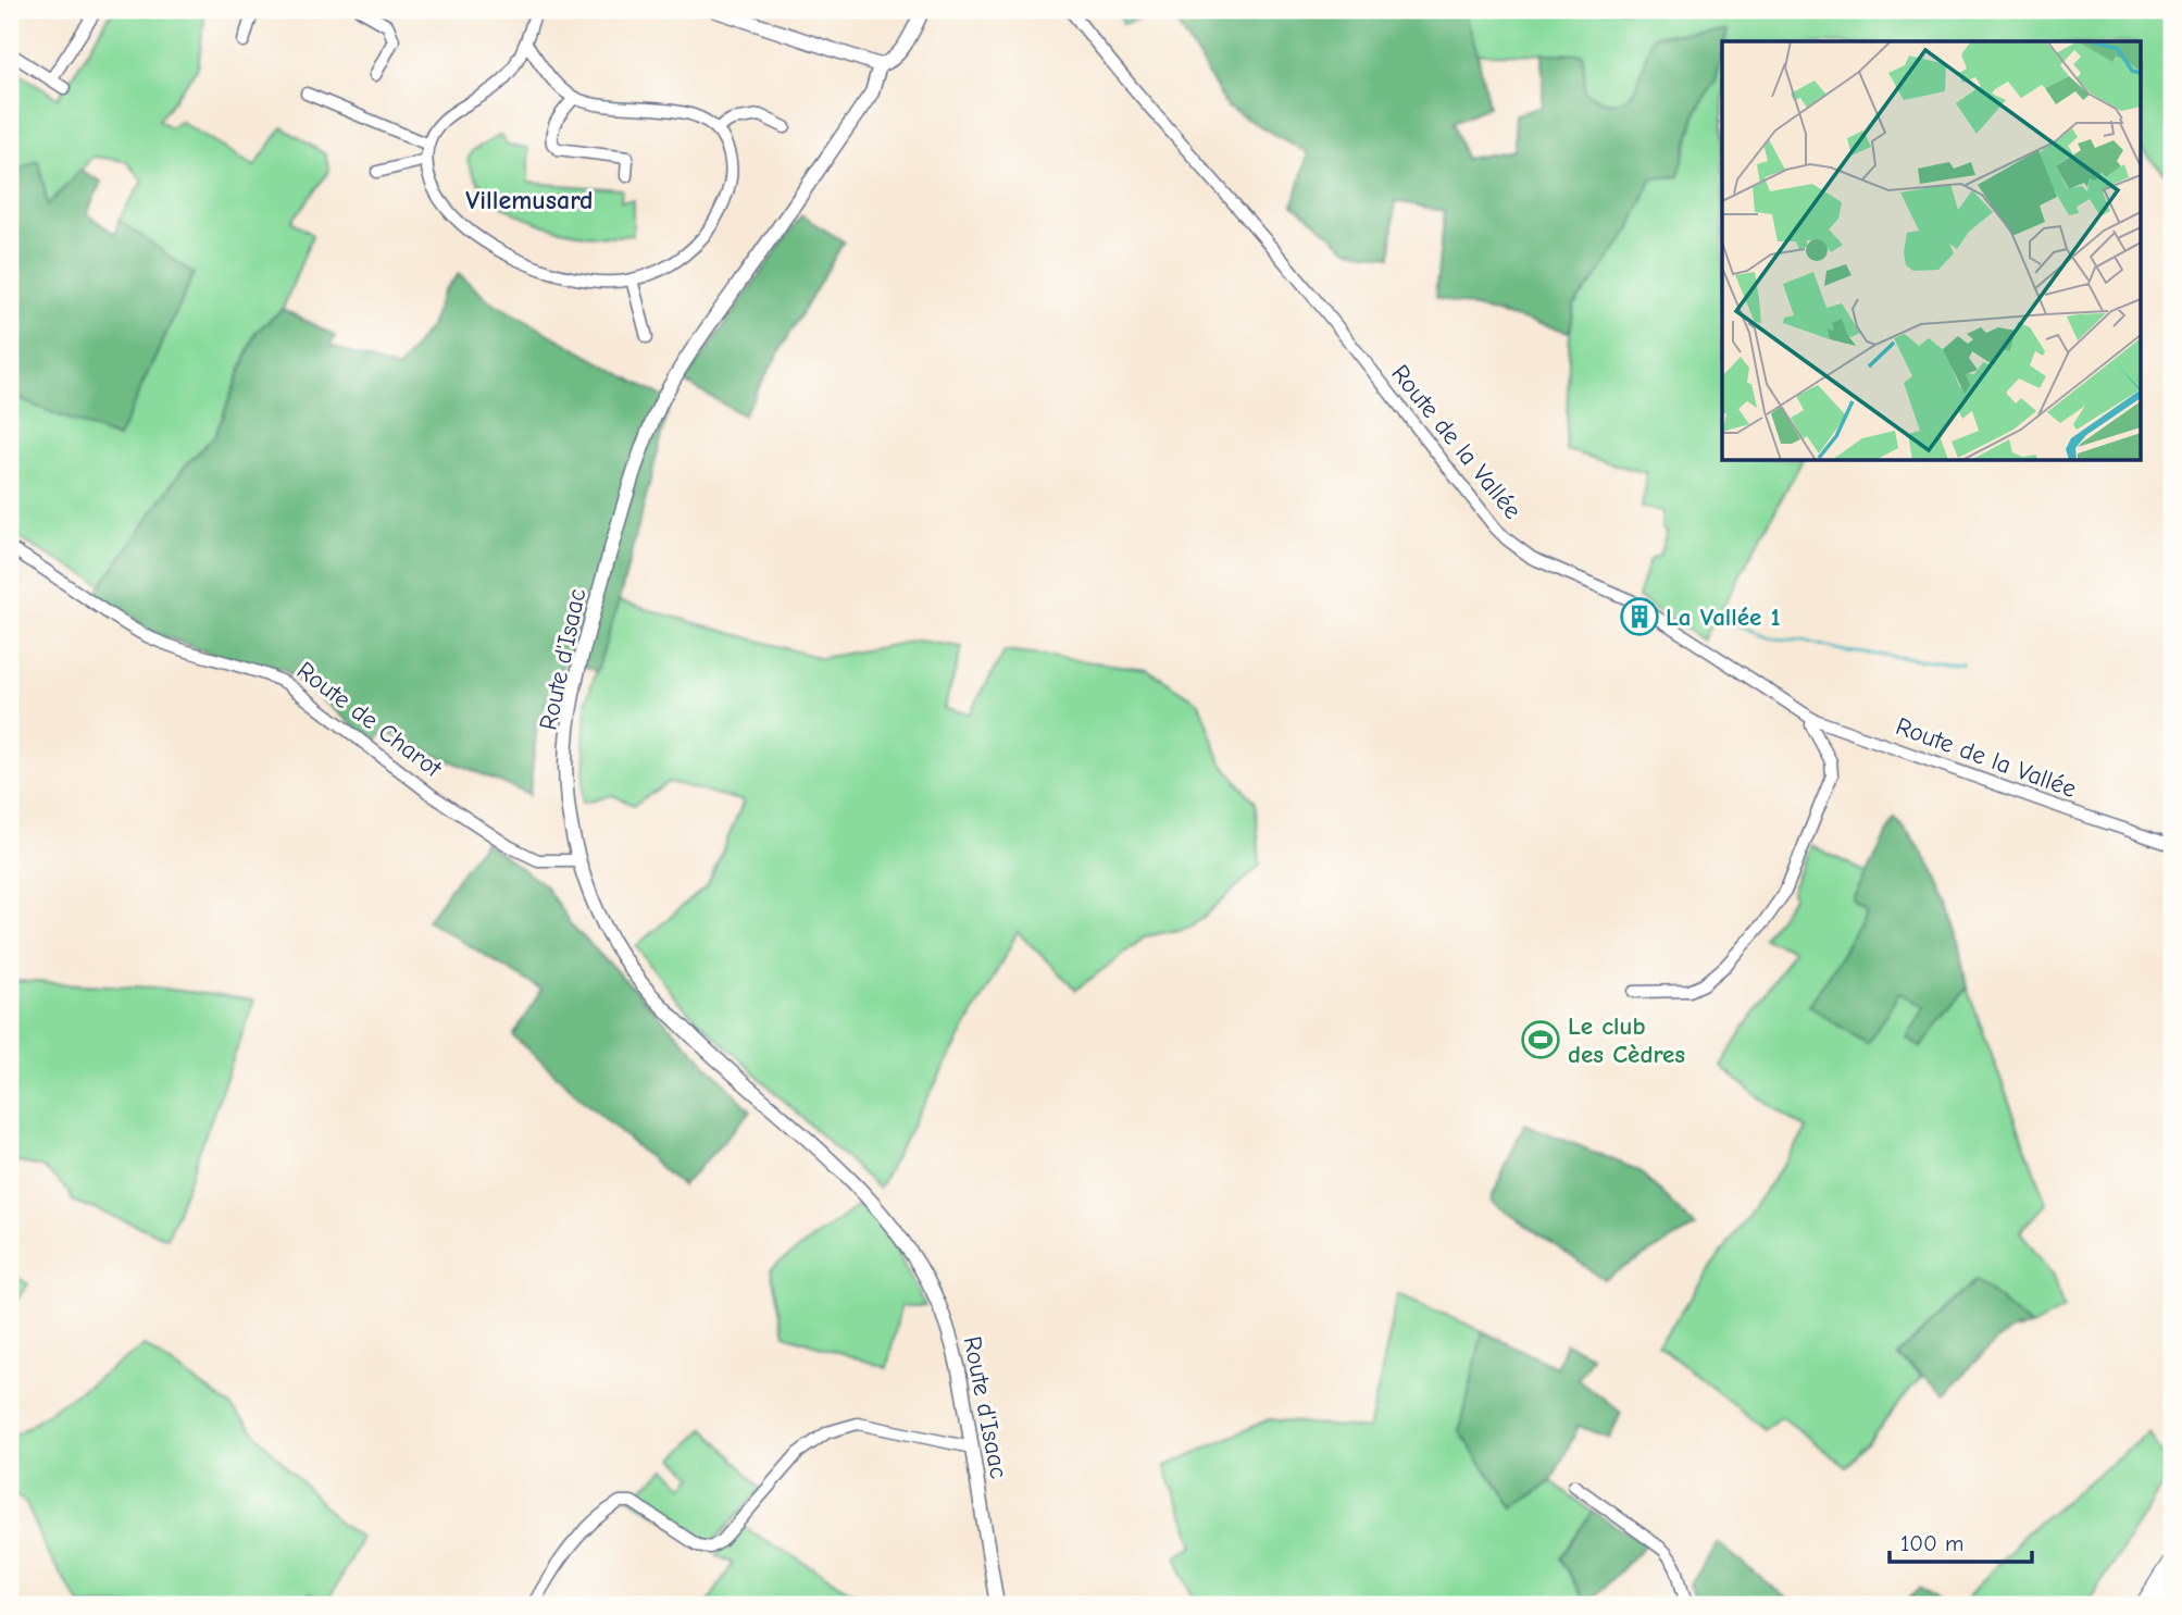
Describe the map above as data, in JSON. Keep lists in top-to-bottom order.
{
  "streets": {
    "street": ["Route de la Vallée", "Route d'Isaac", "Route de Charot"]
  },
  "crossings": [
    ["Route d'Isaac", "Route de Charot"]
  ],
  "districts": ["Villemusard"],
  "places": {
    "building": ["La Vallée 1"],
    "sports": ["Le club des Cèdres"]
  },
  "scale_bar": "100 m"
}
